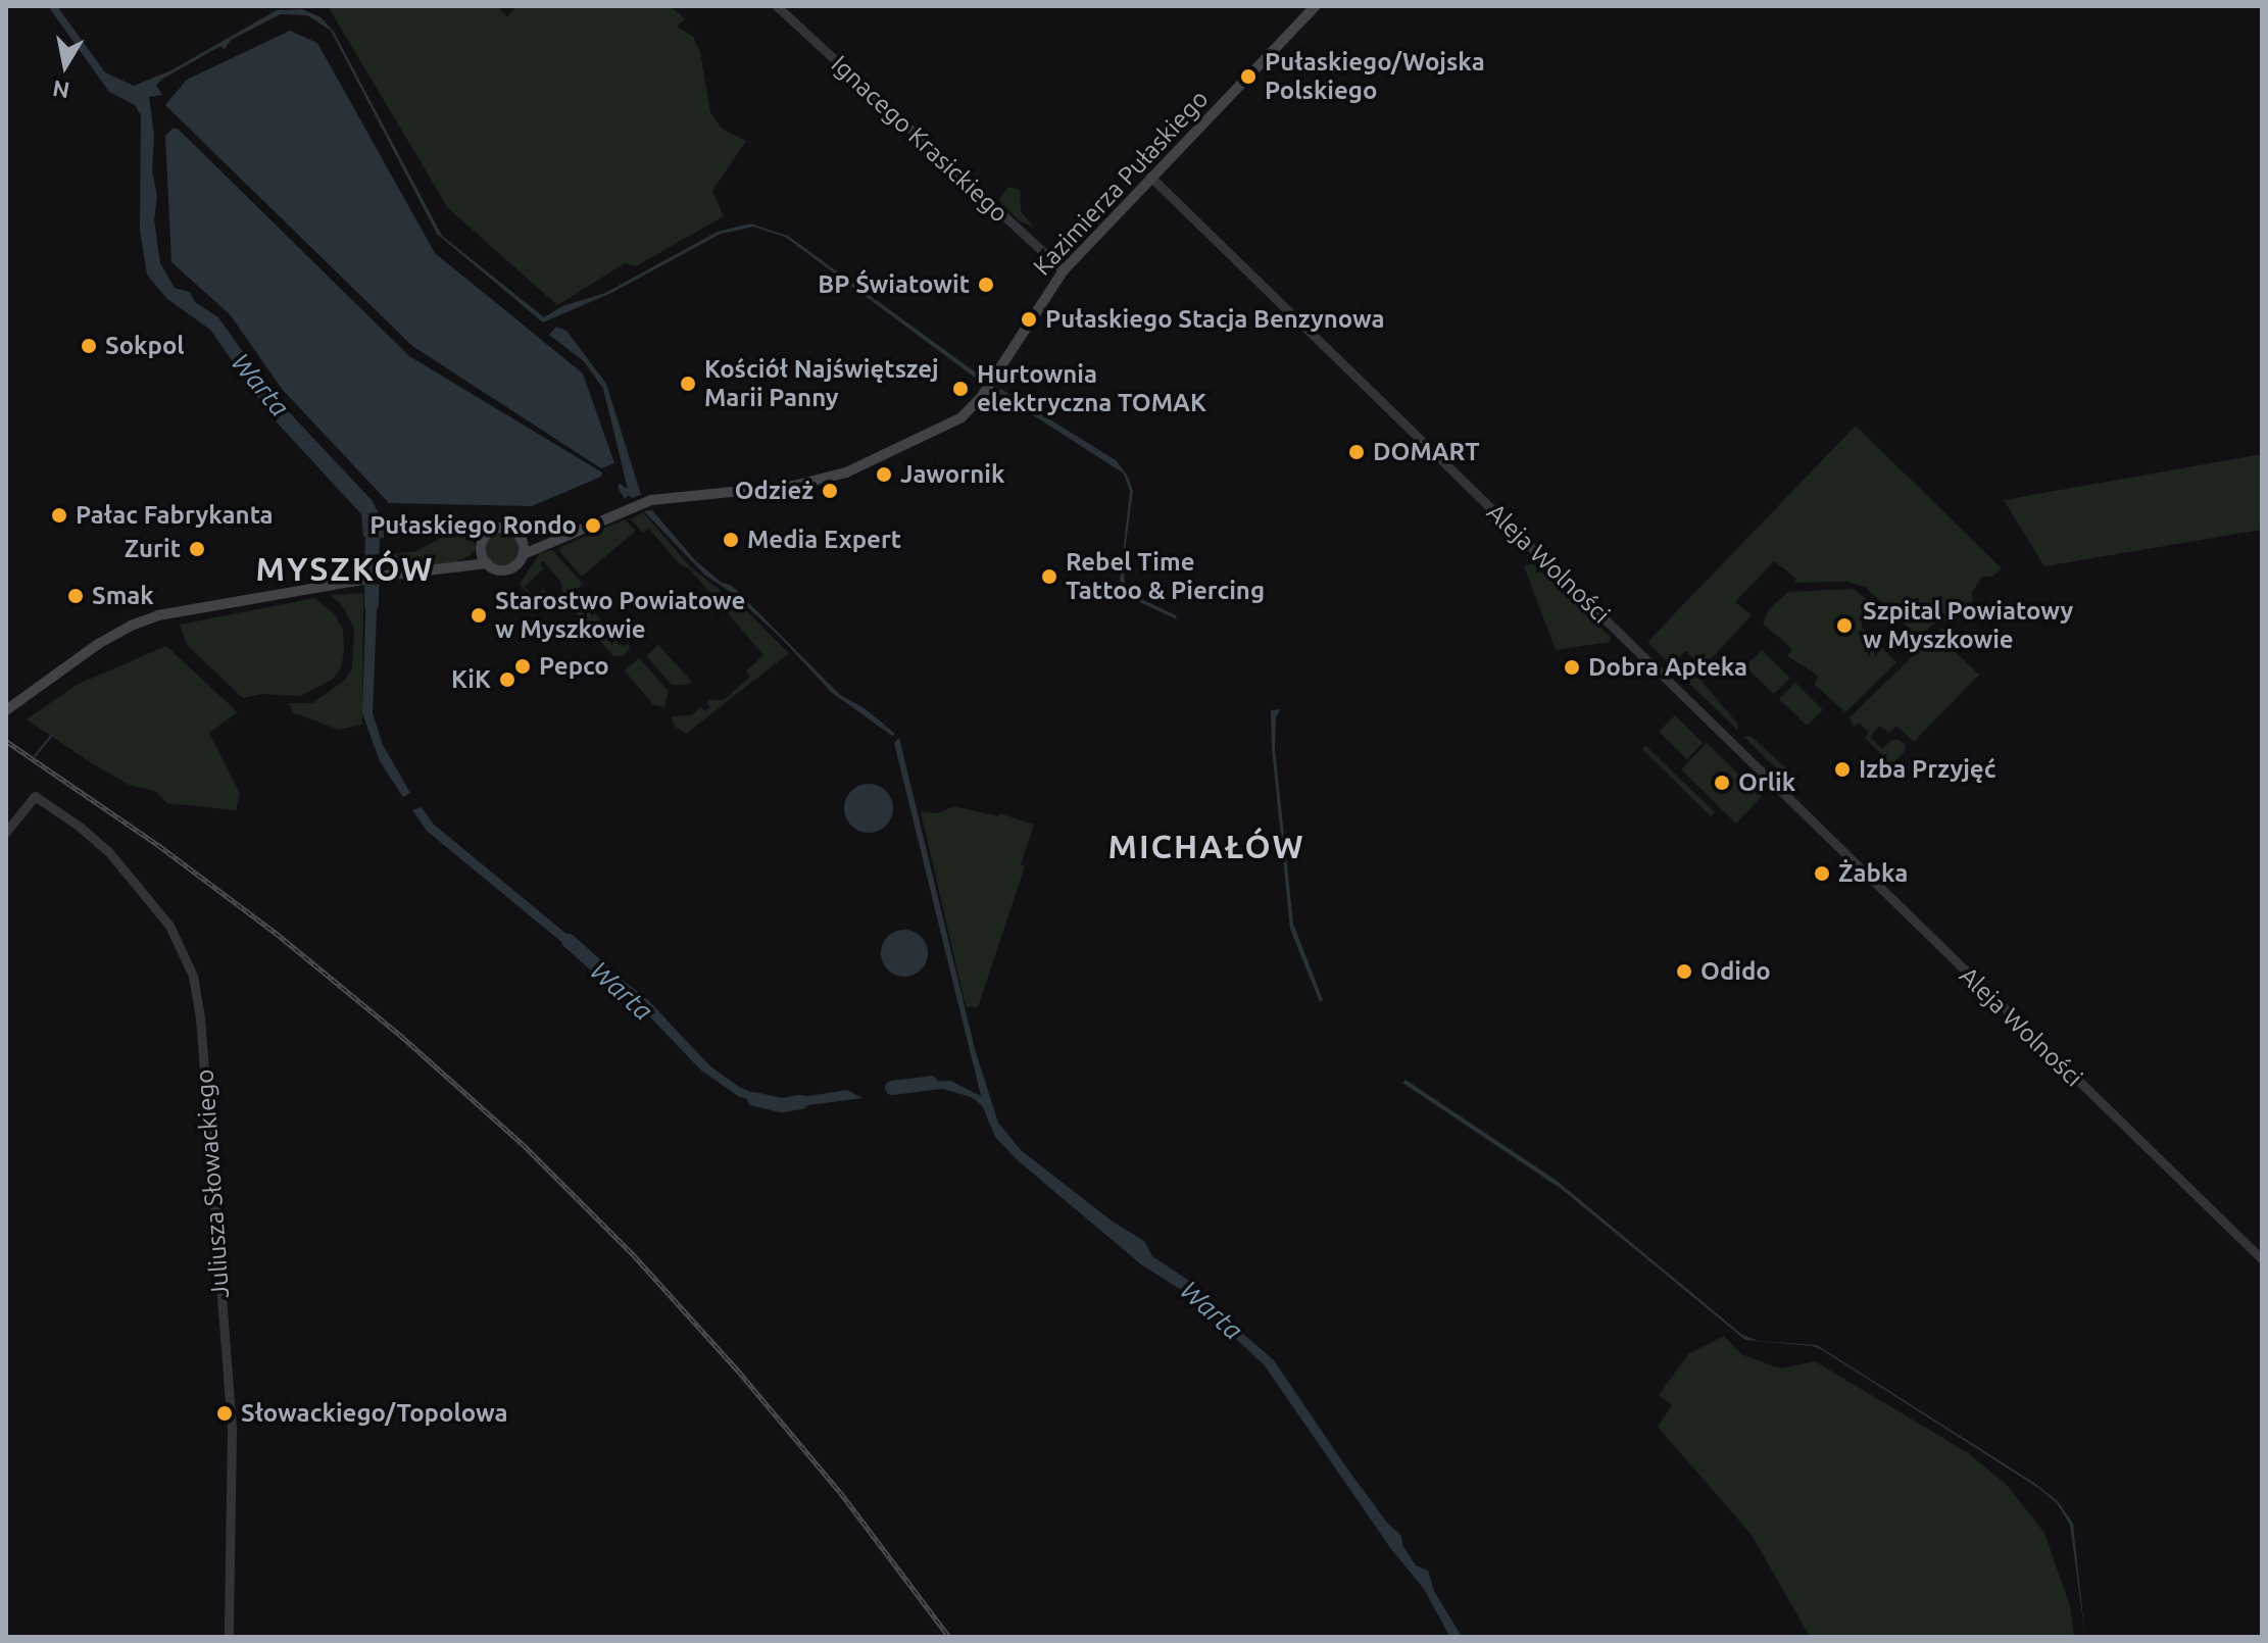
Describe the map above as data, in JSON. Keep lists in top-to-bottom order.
{
  "streets": {
    "main road": ["Kazimierza Pułaskiego"],
    "street": ["Ignacego Krasickiego", "Aleja Wolności", "Juliusza Słowackiego"]
  },
  "crossings": [
    ["Ignacego Krasickiego", "Kazimierza Pułaskiego"],
    ["Kazimierza Pułaskiego", "Aleja Wolności"]
  ],
  "districts": ["MYSZKÓW", "MICHAŁÓW"],
  "water": ["Warta"],
  "places": [
    "Pułaskiego/Wojska Polskiego",
    "BP Światowit",
    "Pułaskiego Stacja Benzynowa",
    "Sokpol",
    "Kościół Najświętszej Marii Panny",
    "Hurtownia elektryczna TOMAK",
    "DOMART",
    "Jawornik",
    "Odzież",
    "Pałac Fabrykanta",
    "Pułaskiego Rondo",
    "Media Expert",
    "Zurit",
    "Rebel Time Tattoo & Piercing",
    "Smak",
    "Starostwo Powiatowe w Myszkowie",
    "Szpital Powiatowy w Myszkowie",
    "Pepco",
    "Dobra Apteka",
    "KiK",
    "Izba Przyjęć",
    "Orlik",
    "Żabka",
    "Odido",
    "Słowackiego/Topolowa"
  ],
  "north": "bottom"
}
